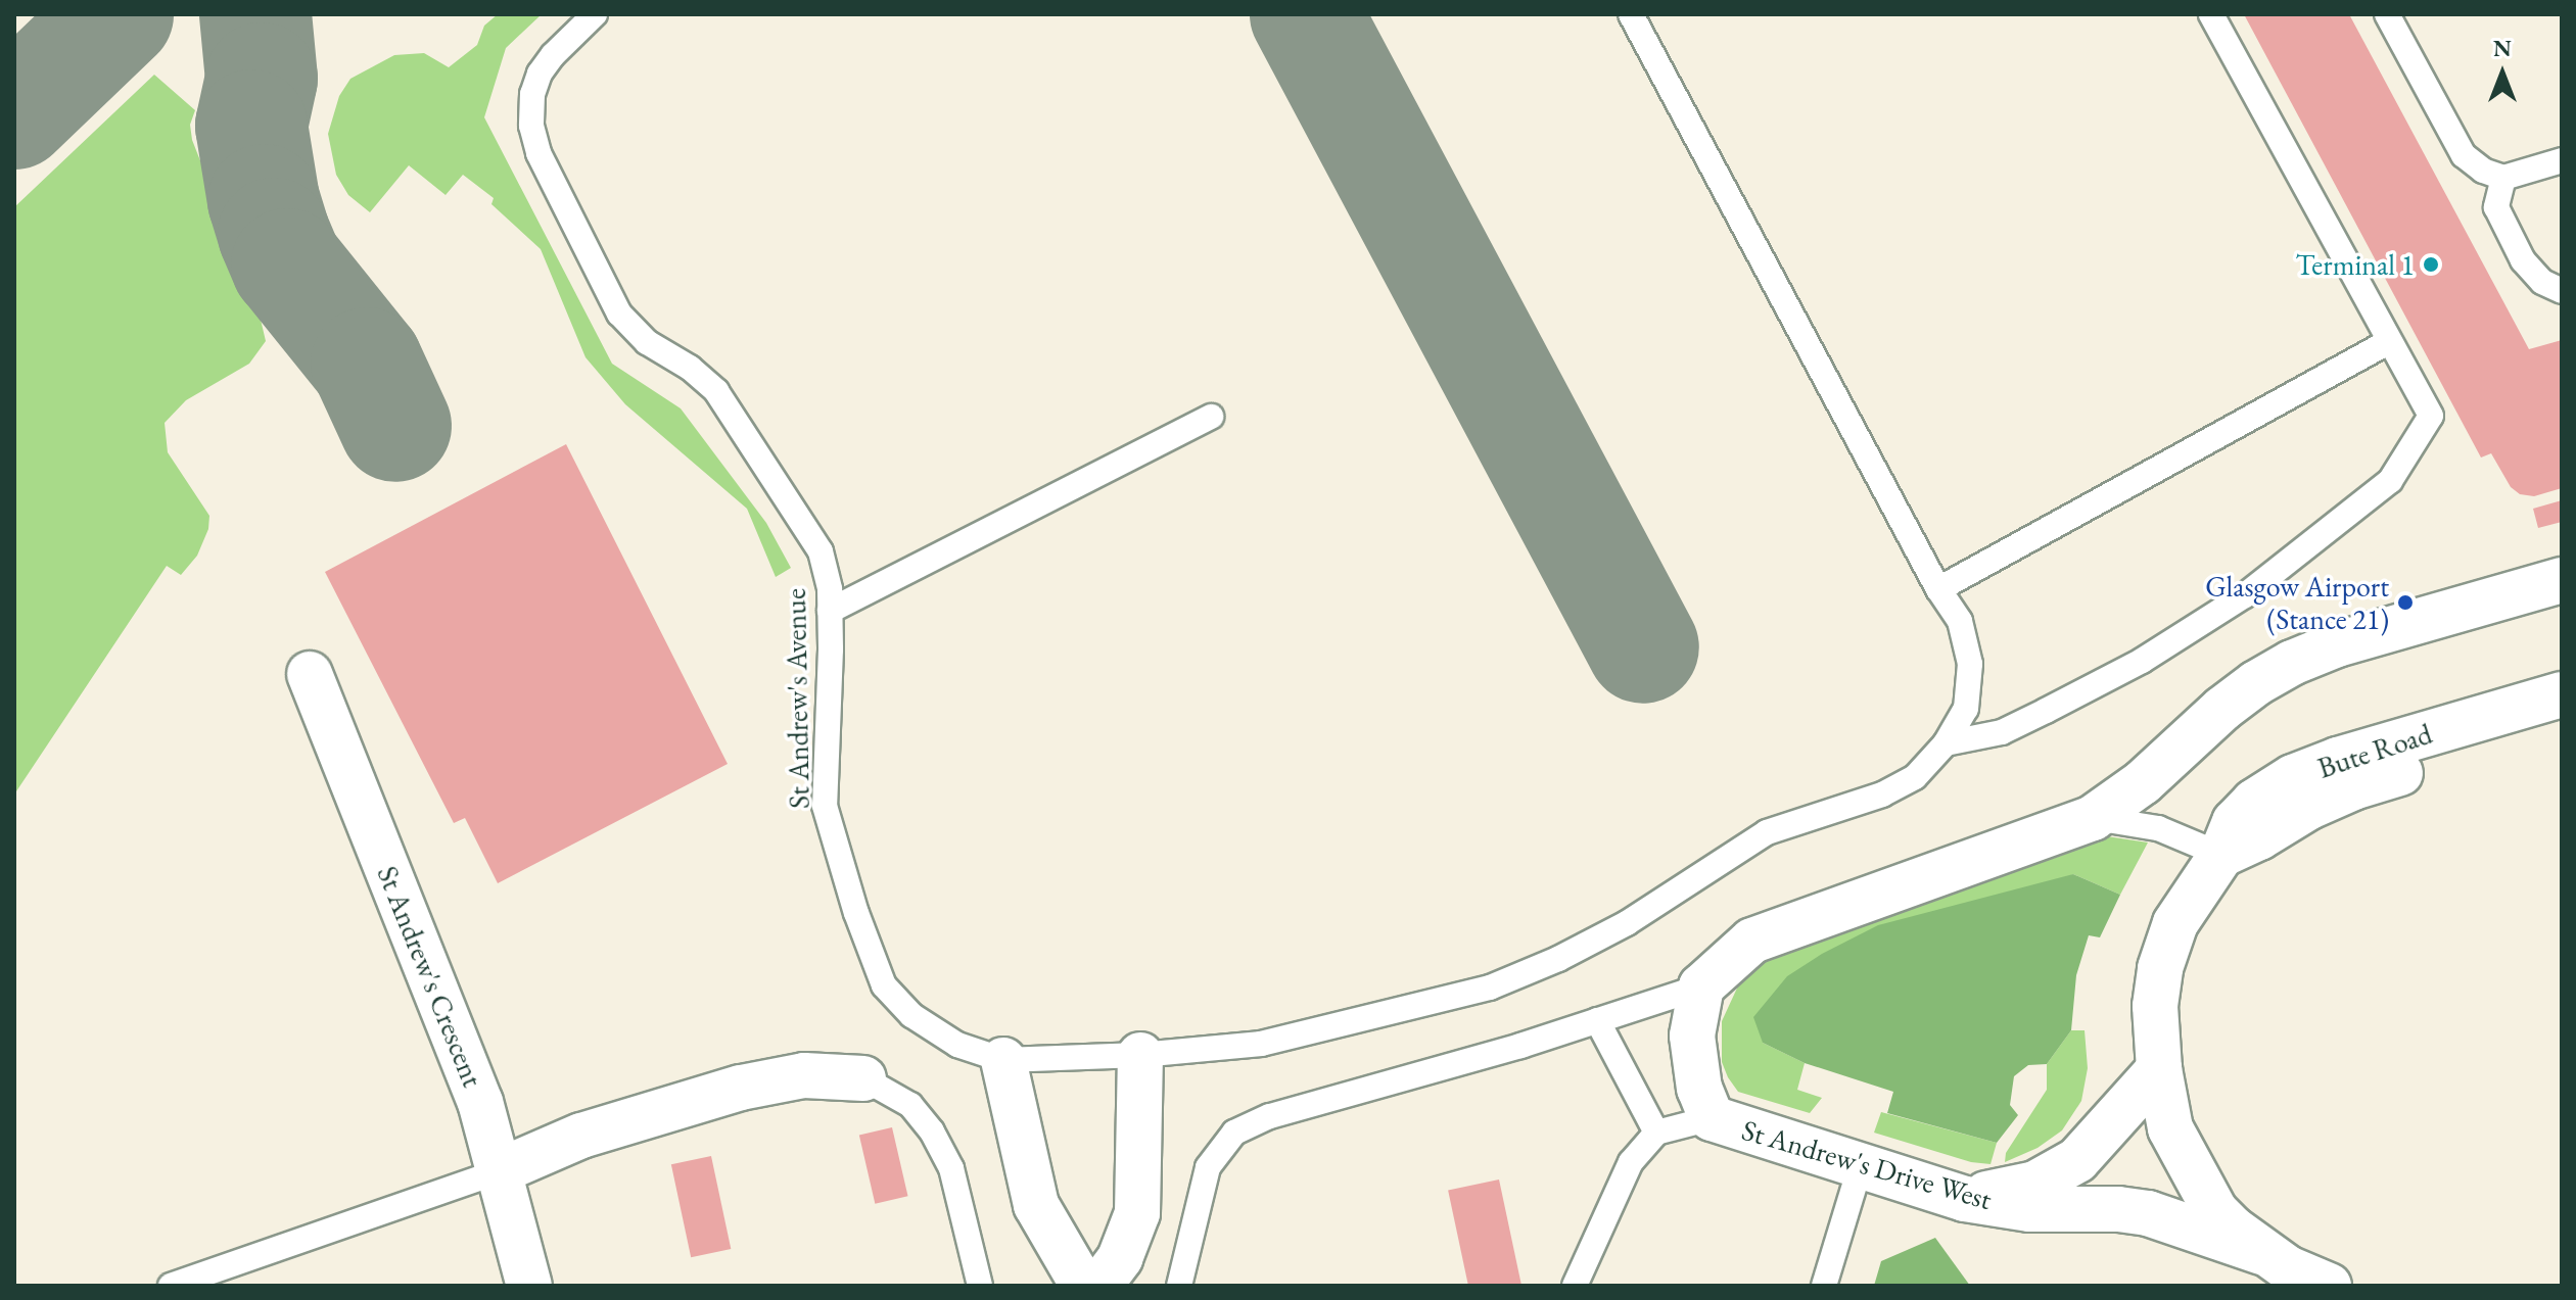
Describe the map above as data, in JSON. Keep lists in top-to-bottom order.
{
  "streets": {
    "street": ["Bute Road", "St Andrew's Crescent", "St Andrew's Drive West"],
    "lane": ["St Andrew's Avenue"]
  },
  "crossings": [
    ["Bute Road", "St Andrew's Drive West"]
  ],
  "places": ["Terminal 1", "Glasgow Airport (Stance 21)"],
  "north": "top"
}
